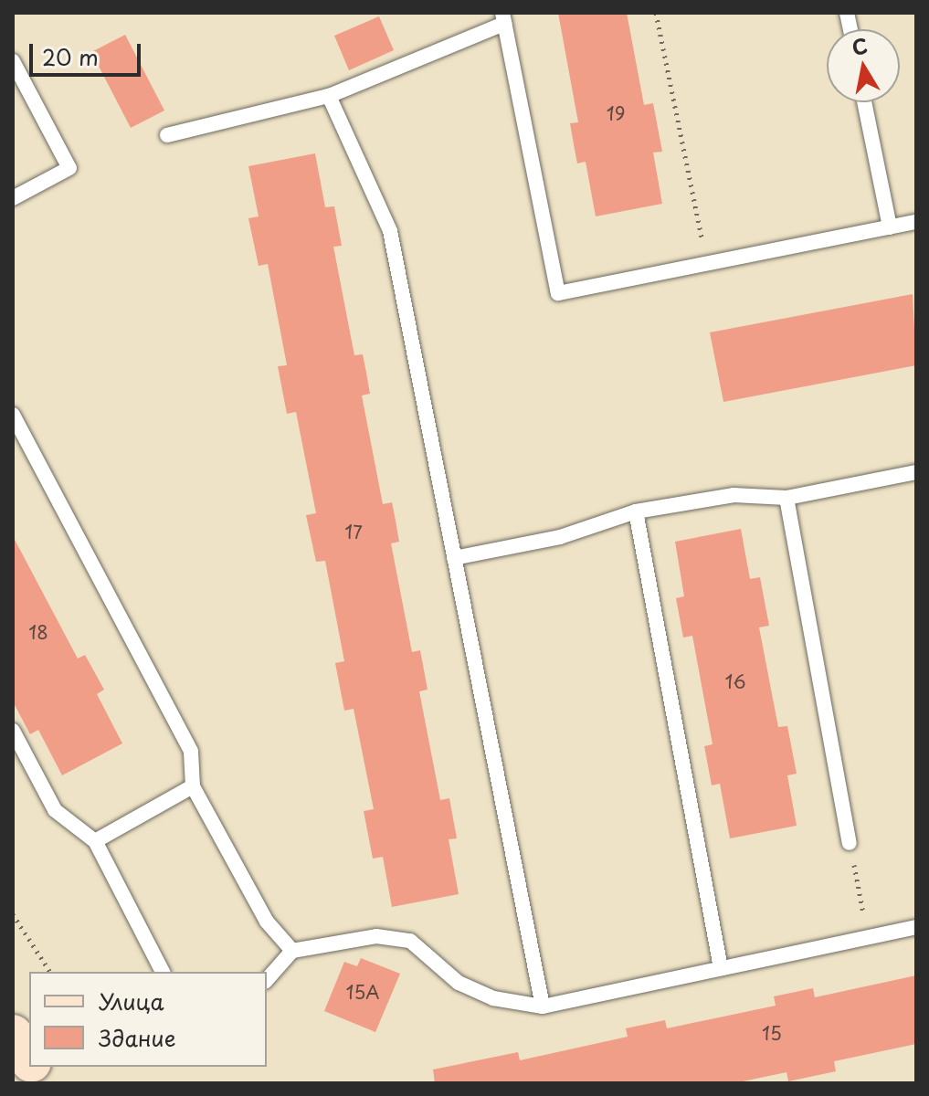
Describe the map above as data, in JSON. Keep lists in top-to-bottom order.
{
  "house_numbers": [
    "19",
    "17",
    "18",
    "16",
    "15А",
    "15"
  ],
  "legend": ["Улица", "Здание"],
  "scale_bar": "20 m",
  "north": "top"
}
